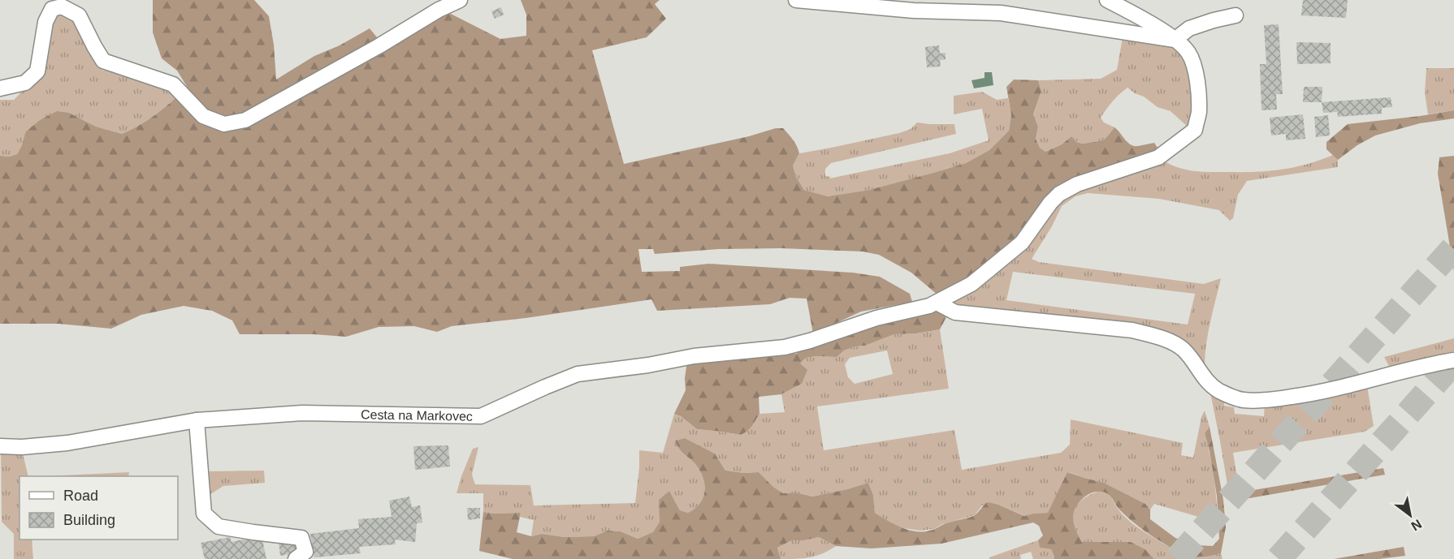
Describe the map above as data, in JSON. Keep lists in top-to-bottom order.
{
  "streets": {
    "street": ["Cesta na Markovec"]
  },
  "legend": ["Road", "Building"],
  "north": "bottom right"
}
